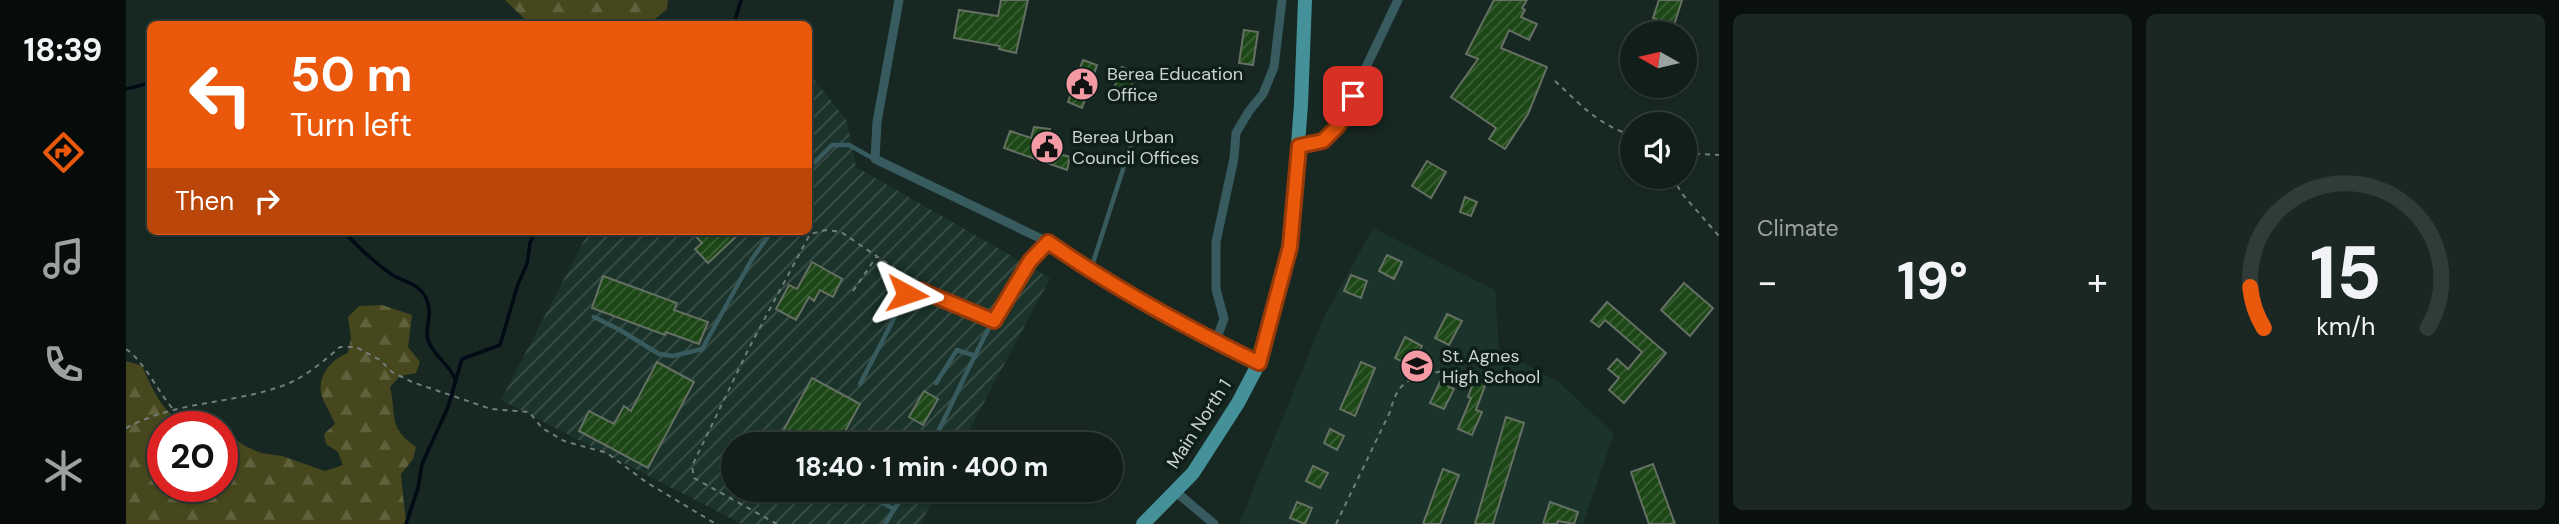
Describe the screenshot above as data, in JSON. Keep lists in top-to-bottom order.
{
  "streets": {
    "main road": ["Main North 1"]
  },
  "places": {
    "public building": ["Berea Education Office", "Berea Urban Council Offices"],
    "school or university": ["St. Agnes High School"]
  },
  "north": "left",
  "page": {
    "tabs": "18:39",
    "tile": "Climate",
    "turn": ["50 m", "Turn left"],
    "then": "Then",
    "heat": ["−", "19°", "+"],
    "limit": "20",
    "trip": "18:40 · 1 min · 400 m",
    "gauge": ["15", "km/h"]
  }
}
